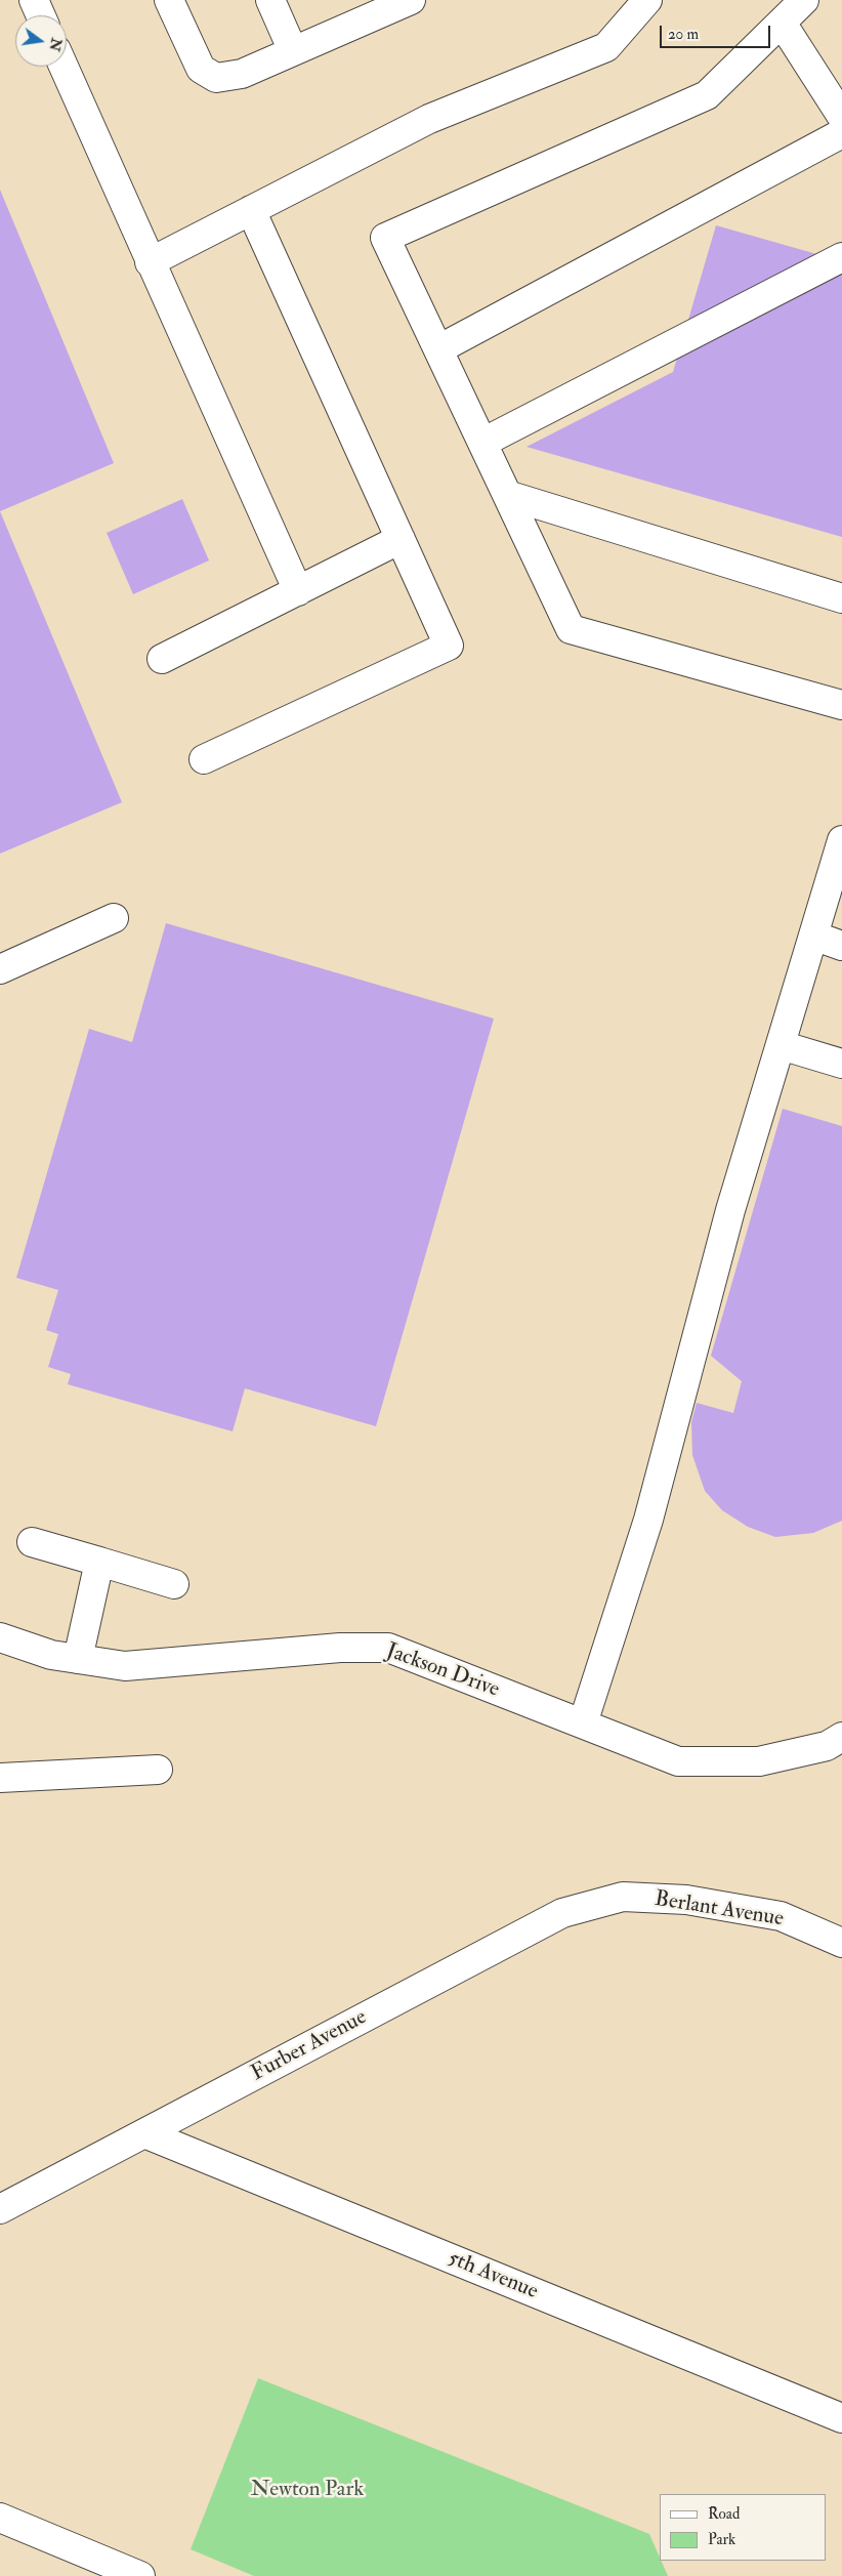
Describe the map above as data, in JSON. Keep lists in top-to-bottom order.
{
  "streets": {
    "street": [
      "Jackson Drive",
      "Berlant Avenue",
      "Furber Avenue",
      "5th Avenue"
    ]
  },
  "crossings": [
    ["Berlant Avenue", "Furber Avenue"],
    ["Furber Avenue", "5th Avenue"]
  ],
  "parks": ["Newton Park"],
  "legend": ["Road", "Park"],
  "scale_bar": "20 m",
  "north": "right"
}
